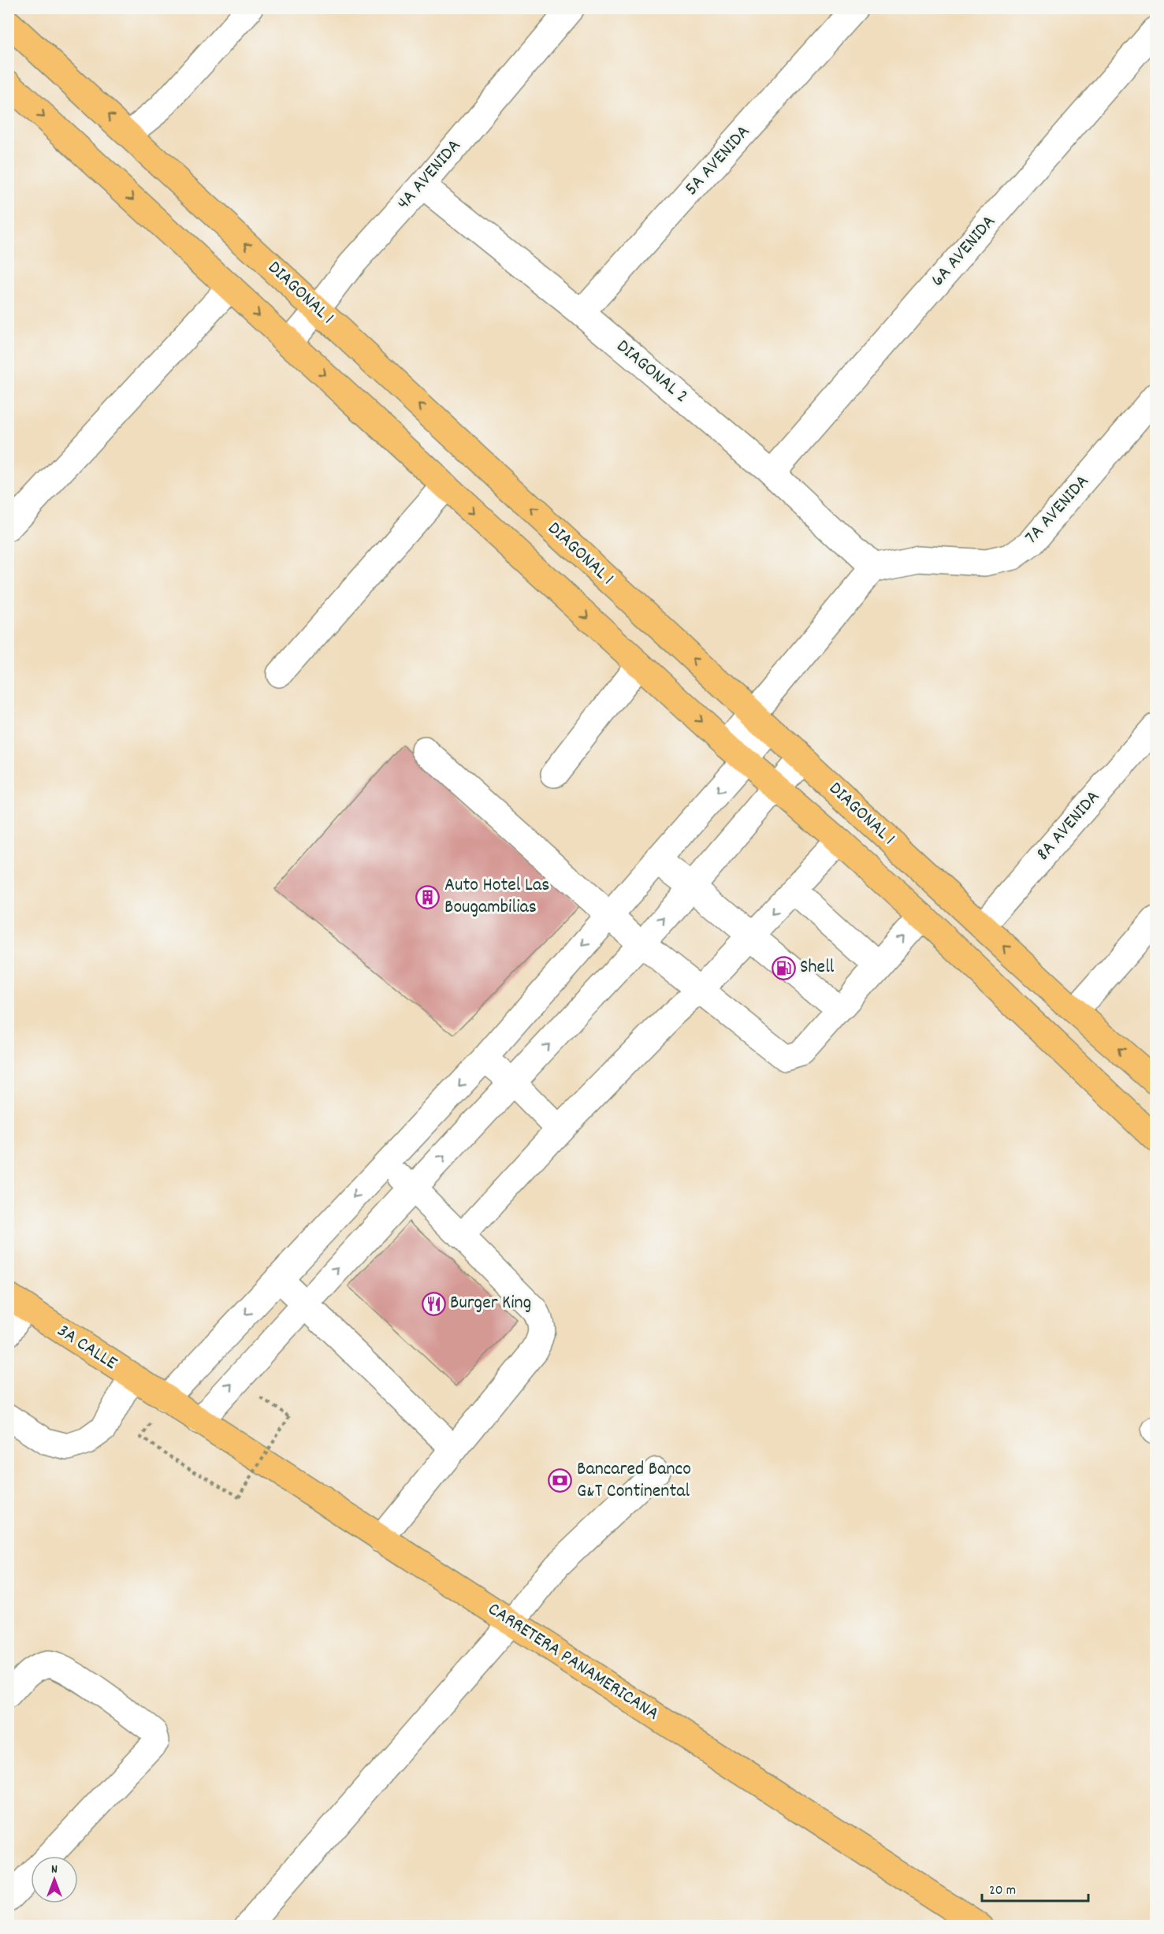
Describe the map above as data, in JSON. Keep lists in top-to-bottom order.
{
  "streets": {
    "main road": ["DIAGONAL 1", "3A CALLE", "CARRETERA PANAMERICANA"],
    "street": [
      "5A AVENIDA",
      "4A AVENIDA",
      "6A AVENIDA",
      "DIAGONAL 2",
      "7A AVENIDA",
      "8A AVENIDA"
    ]
  },
  "crossings": [
    ["5A AVENIDA", "DIAGONAL 2"],
    ["4A AVENIDA", "DIAGONAL 1"],
    ["4A AVENIDA", "DIAGONAL 2"],
    ["6A AVENIDA", "DIAGONAL 2"],
    ["DIAGONAL 1", "8A AVENIDA"],
    ["DIAGONAL 2", "7A AVENIDA"],
    ["3A CALLE", "CARRETERA PANAMERICANA"]
  ],
  "places": {
    "building": ["Auto Hotel Las Bougambilias"],
    "fuel station": ["Shell"],
    "restaurant": ["Burger King"],
    "bank": ["Bancared Banco G&T Continental"]
  },
  "scale_bar": "20 m",
  "north": "top"
}
